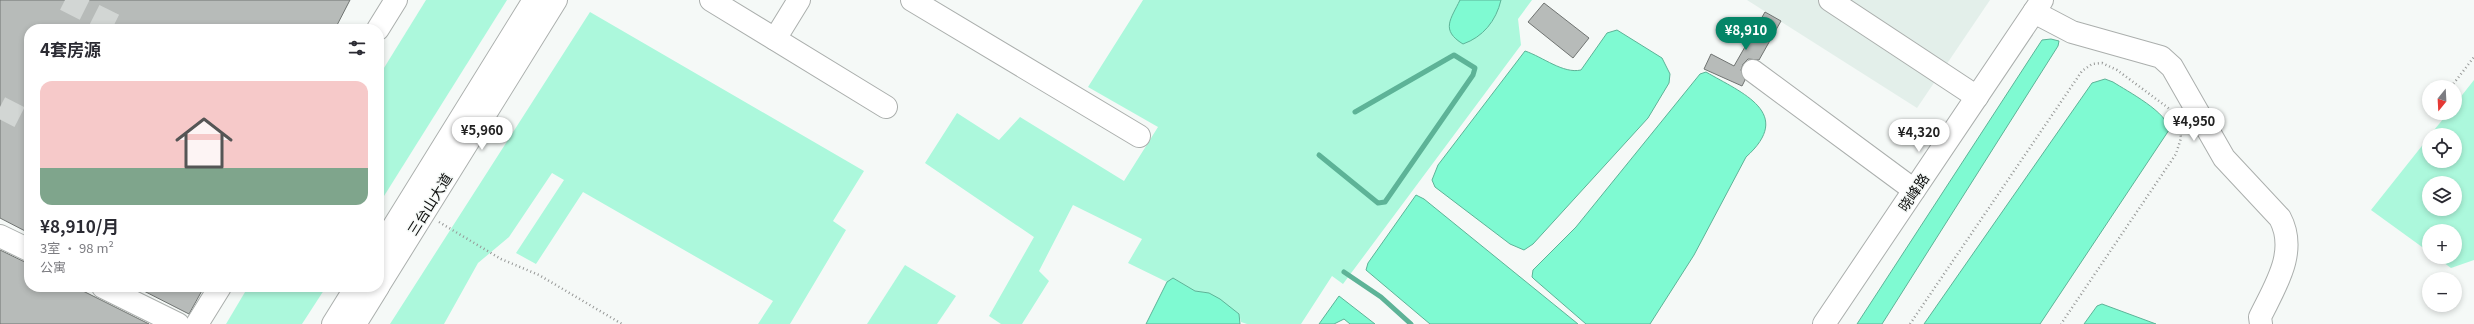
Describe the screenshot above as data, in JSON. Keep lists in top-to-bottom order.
{
  "streets": {
    "street": ["晓峰路", "三台山大道"]
  },
  "north": "bottom",
  "page": {
    "price": [
      "¥8,910",
      "¥4,950",
      "¥5,960",
      "¥4,320"
    ],
    "heading": "4套房源",
    "list": [
      {
        "name": "¥8,910/月",
        "note": "3室 · 98 m² · 公寓"
      }
    ],
    "map_buttons": ["+", "−"]
  }
}
